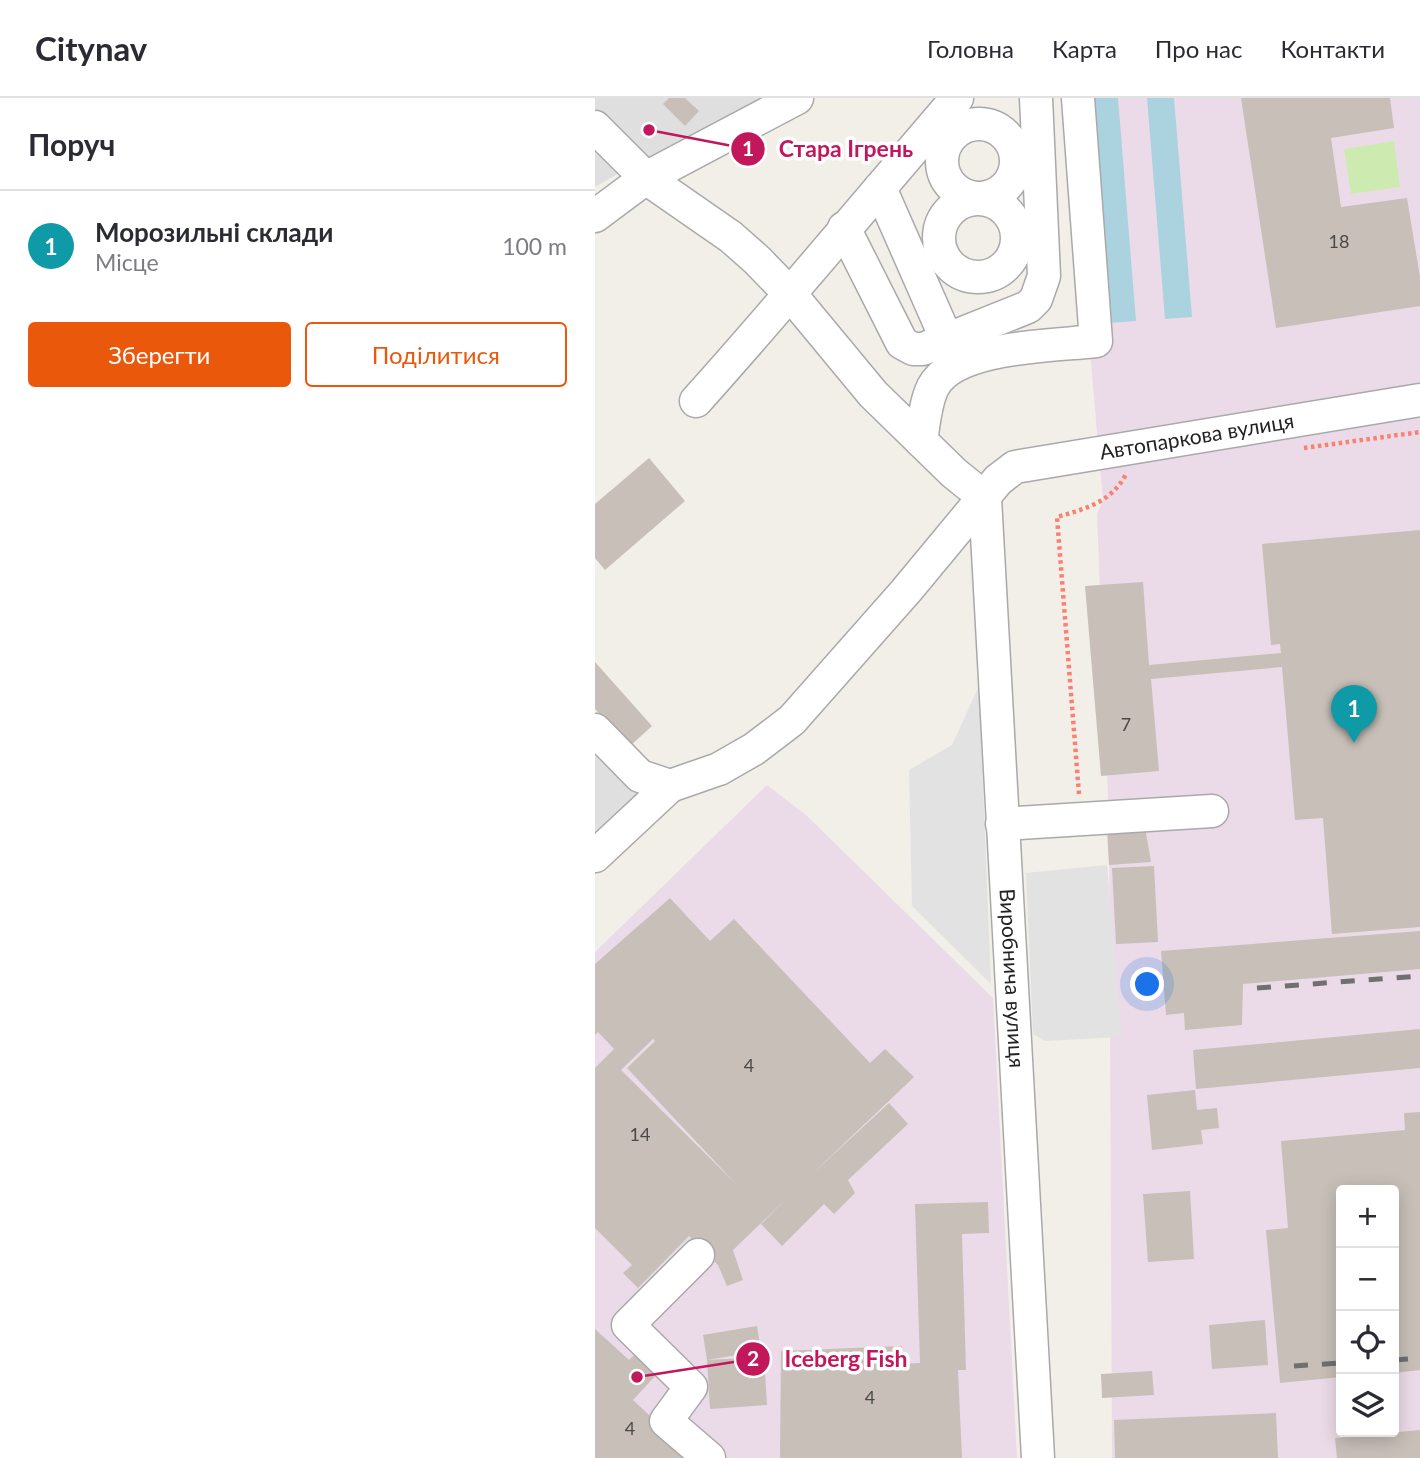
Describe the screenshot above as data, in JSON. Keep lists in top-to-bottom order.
{
  "streets": {
    "street": ["Автопаркова вулиця", "Виробнича вулиця"]
  },
  "crossings": [
    ["Автопаркова вулиця", "Виробнича вулиця"]
  ],
  "places": ["Стара Ігрень", "Iceberg Fish"],
  "house_numbers": [
    "18",
    "7",
    "4",
    "14",
    "4",
    "4"
  ],
  "page": {
    "header": "Citynav",
    "nav": [
      "Головна",
      "Карта",
      "Про нас",
      "Контакти"
    ],
    "heading": "Поруч",
    "list": [
      {
        "mark": "1",
        "name": "Морозильні склади",
        "note": "Місце",
        "value": "100 m"
      }
    ],
    "buttons": ["Зберегти", "Поділитися"],
    "pins": "1",
    "map_buttons": ["+", "−"]
  }
}
